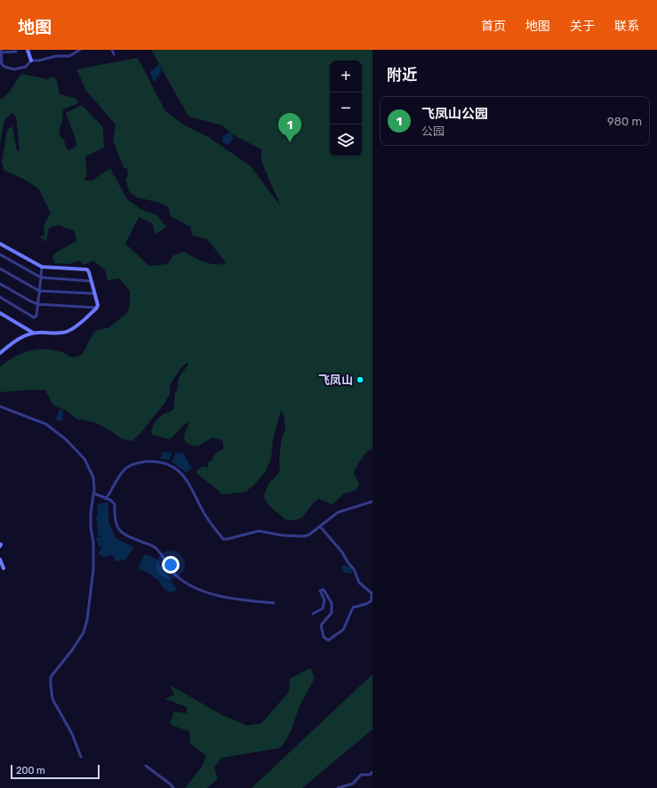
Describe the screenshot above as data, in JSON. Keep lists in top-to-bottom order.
{
  "places": ["飞凤山"],
  "scale_bar": "200 m",
  "page": {
    "header": "地图",
    "nav": [
      "首页",
      "地图",
      "关于",
      "联系"
    ],
    "heading": "附近",
    "map_buttons": ["+", "−"],
    "list": [
      {
        "mark": "1",
        "name": "飞凤山公园",
        "note": "公园",
        "value": "980 m"
      }
    ],
    "pins": "1",
    "scale": "200 m"
  }
}
